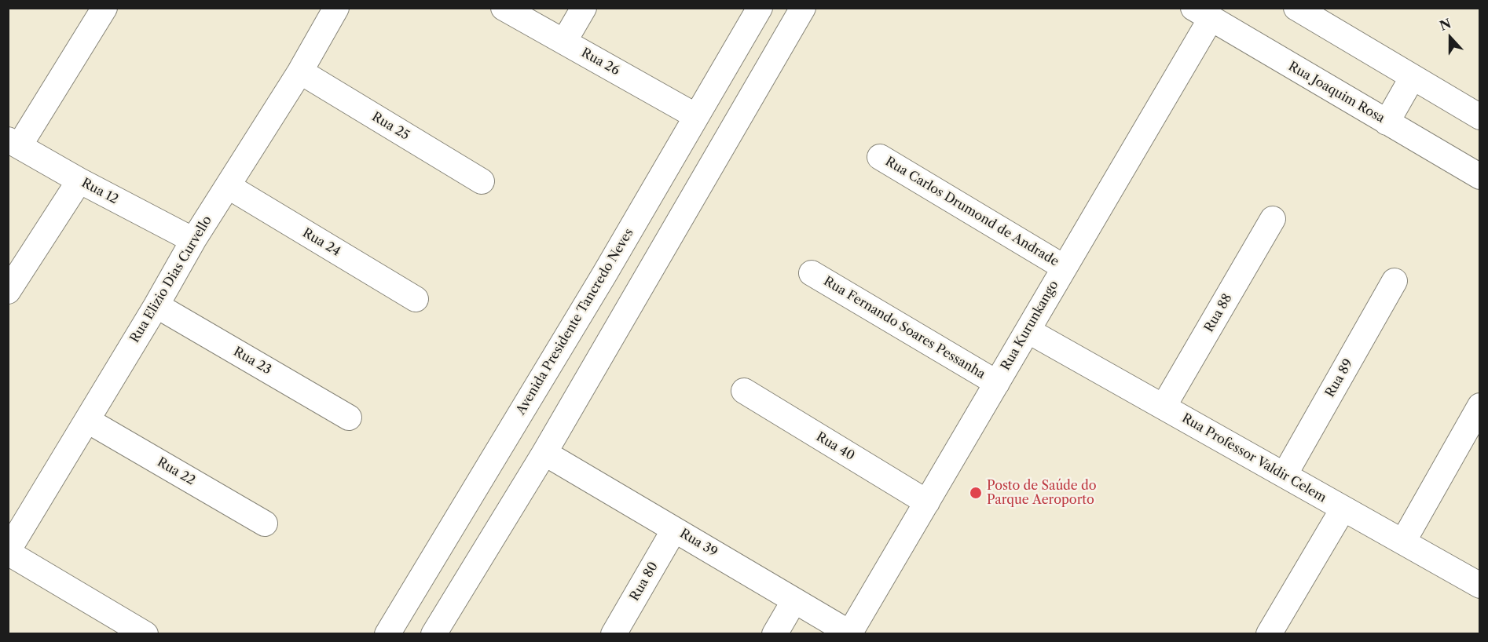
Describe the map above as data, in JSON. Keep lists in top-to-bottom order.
{
  "streets": {
    "street": [
      "Rua 26",
      "Rua Joaquim Rosa",
      "Rua 25",
      "Rua 12",
      "Rua Carlos Drumond de Andrade",
      "Rua 24",
      "Rua Elizio Dias Curvello",
      "Rua 88",
      "Avenida Presidente Tancredo Neves",
      "Rua Kurunkango",
      "Rua Fernando Soares Pessanha",
      "Rua 23",
      "Rua 89",
      "Rua 40",
      "Rua Professor Valdir Celem",
      "Rua 22",
      "Rua 39",
      "Rua 80"
    ]
  },
  "crossings": [
    ["Rua 26", "Avenida Presidente Tancredo Neves"],
    ["Rua Joaquim Rosa", "Rua Kurunkango"],
    ["Rua 25", "Rua Elizio Dias Curvello"],
    ["Rua 12", "Rua Elizio Dias Curvello"],
    ["Rua Carlos Drumond de Andrade", "Rua Kurunkango"],
    ["Rua 24", "Rua Elizio Dias Curvello"],
    ["Rua Elizio Dias Curvello", "Rua 23"],
    ["Rua Elizio Dias Curvello", "Rua 22"],
    ["Rua 88", "Rua Professor Valdir Celem"],
    ["Rua Kurunkango", "Rua Fernando Soares Pessanha"],
    ["Rua Kurunkango", "Rua 40"],
    ["Rua Kurunkango", "Rua Professor Valdir Celem"],
    ["Rua Kurunkango", "Rua 39"],
    ["Rua 89", "Rua Professor Valdir Celem"],
    ["Rua 39", "Rua 80"]
  ],
  "places": ["Posto de Saúde do Parque Aeroporto"],
  "north": "top"
}
